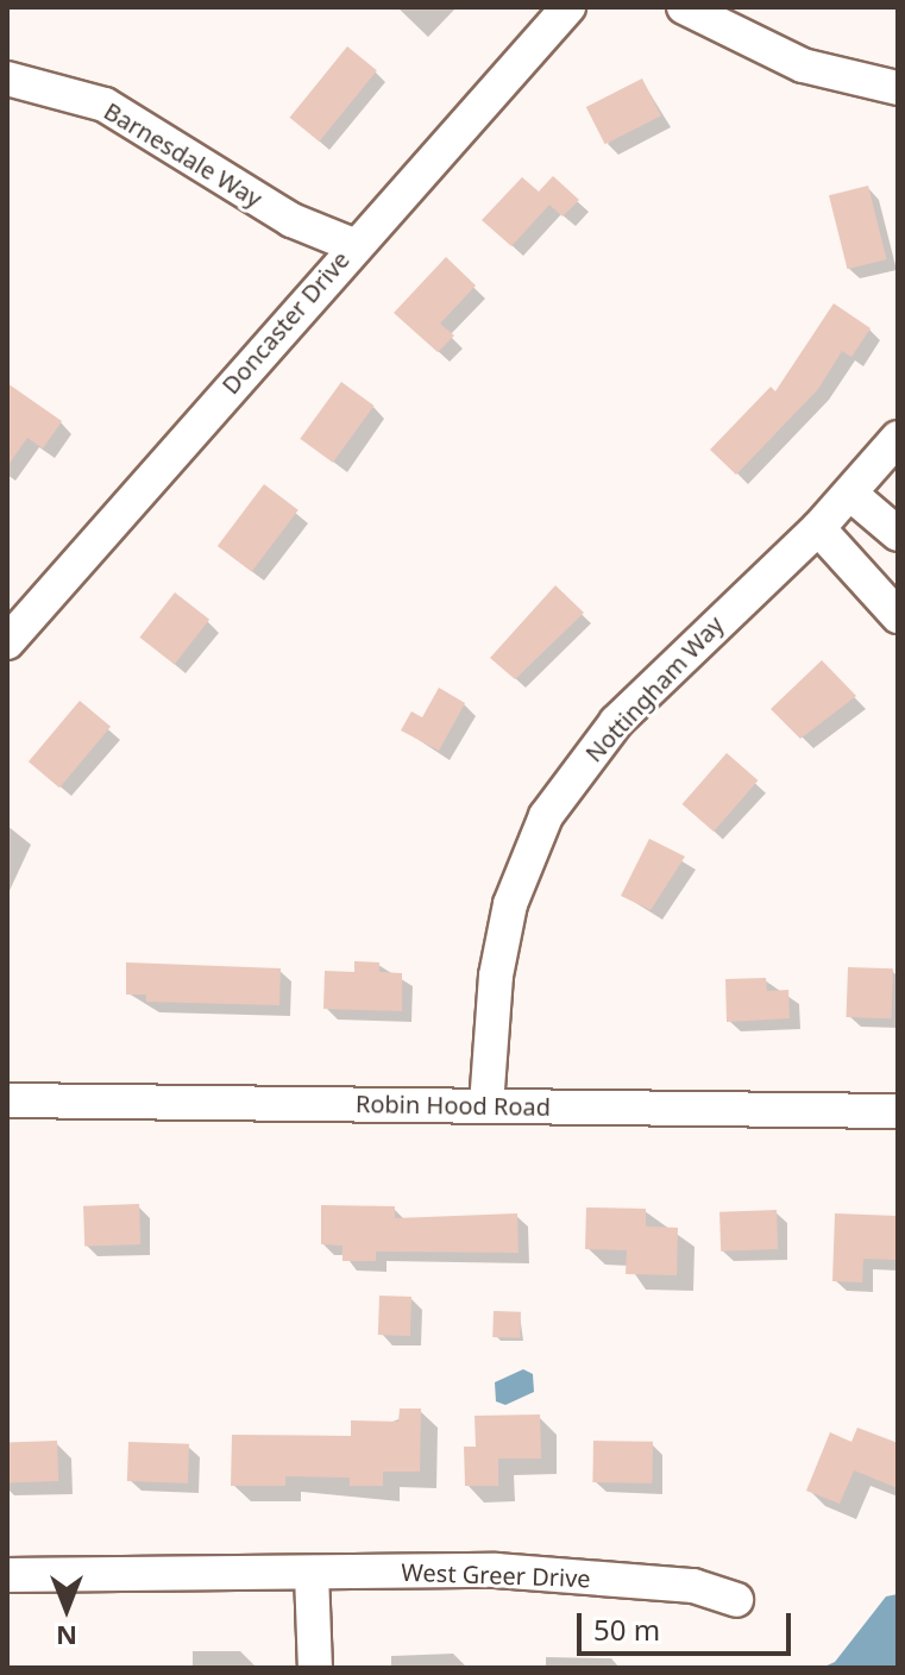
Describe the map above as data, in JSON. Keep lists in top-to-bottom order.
{
  "streets": {
    "street": [
      "Barnesdale Way",
      "Doncaster Drive",
      "Nottingham Way",
      "Robin Hood Road",
      "West Greer Drive"
    ]
  },
  "crossings": [
    ["Barnesdale Way", "Doncaster Drive"],
    ["Nottingham Way", "Robin Hood Road"]
  ],
  "scale_bar": "50 m",
  "north": "bottom"
}
